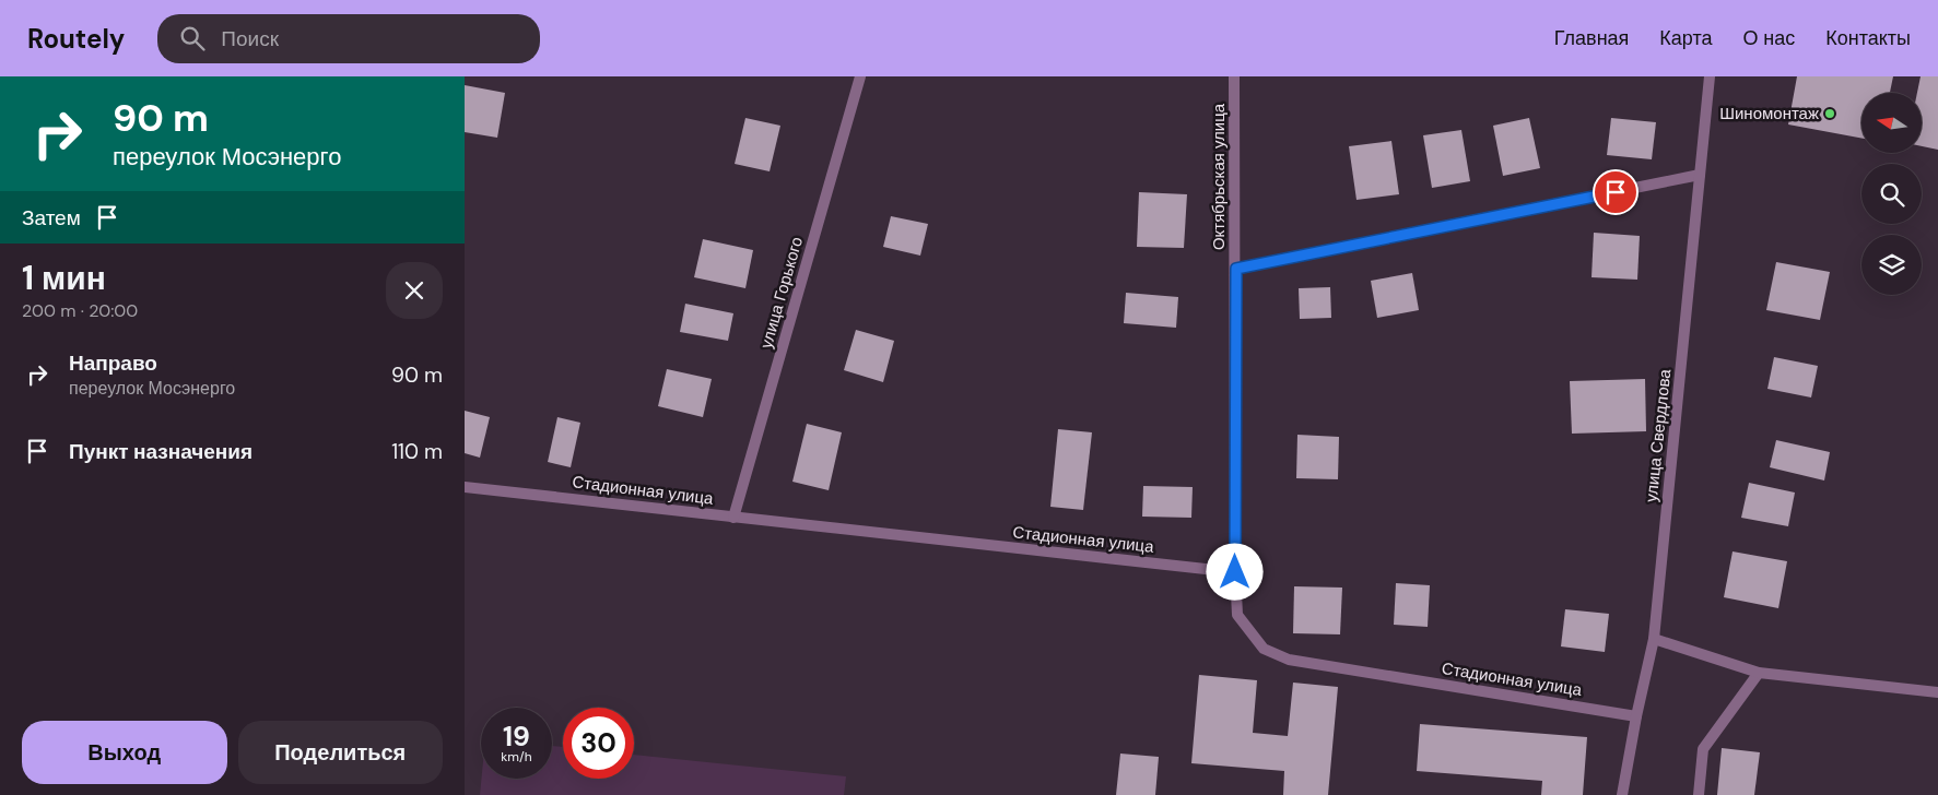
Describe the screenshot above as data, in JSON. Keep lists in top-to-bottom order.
{
  "streets": {
    "street": [
      "Октябрьская улица",
      "улица Горького",
      "улица Свердлова",
      "Стадионная улица"
    ]
  },
  "crossings": [
    ["Октябрьская улица", "Стадионная улица"],
    ["улица Горького", "Стадионная улица"],
    ["улица Свердлова", "Стадионная улица"]
  ],
  "places": ["Шиномонтаж"],
  "north": "left",
  "page": {
    "header": "Routely",
    "search": "Поиск",
    "nav": [
      "Главная",
      "Карта",
      "О нас",
      "Контакты"
    ],
    "turn": ["90 m", "переулок Мосэнерго"],
    "then": "Затем",
    "heading": ["1 мин", "200 m · 20:00"],
    "list": [
      {
        "name": "Направо",
        "note": "переулок Мосэнерго",
        "value": "90 m"
      },
      {
        "name": "Пункт назначения",
        "value": "110 m"
      }
    ],
    "speed": "19 km/h",
    "limit": "30",
    "buttons": ["Выход", "Поделиться"]
  }
}
